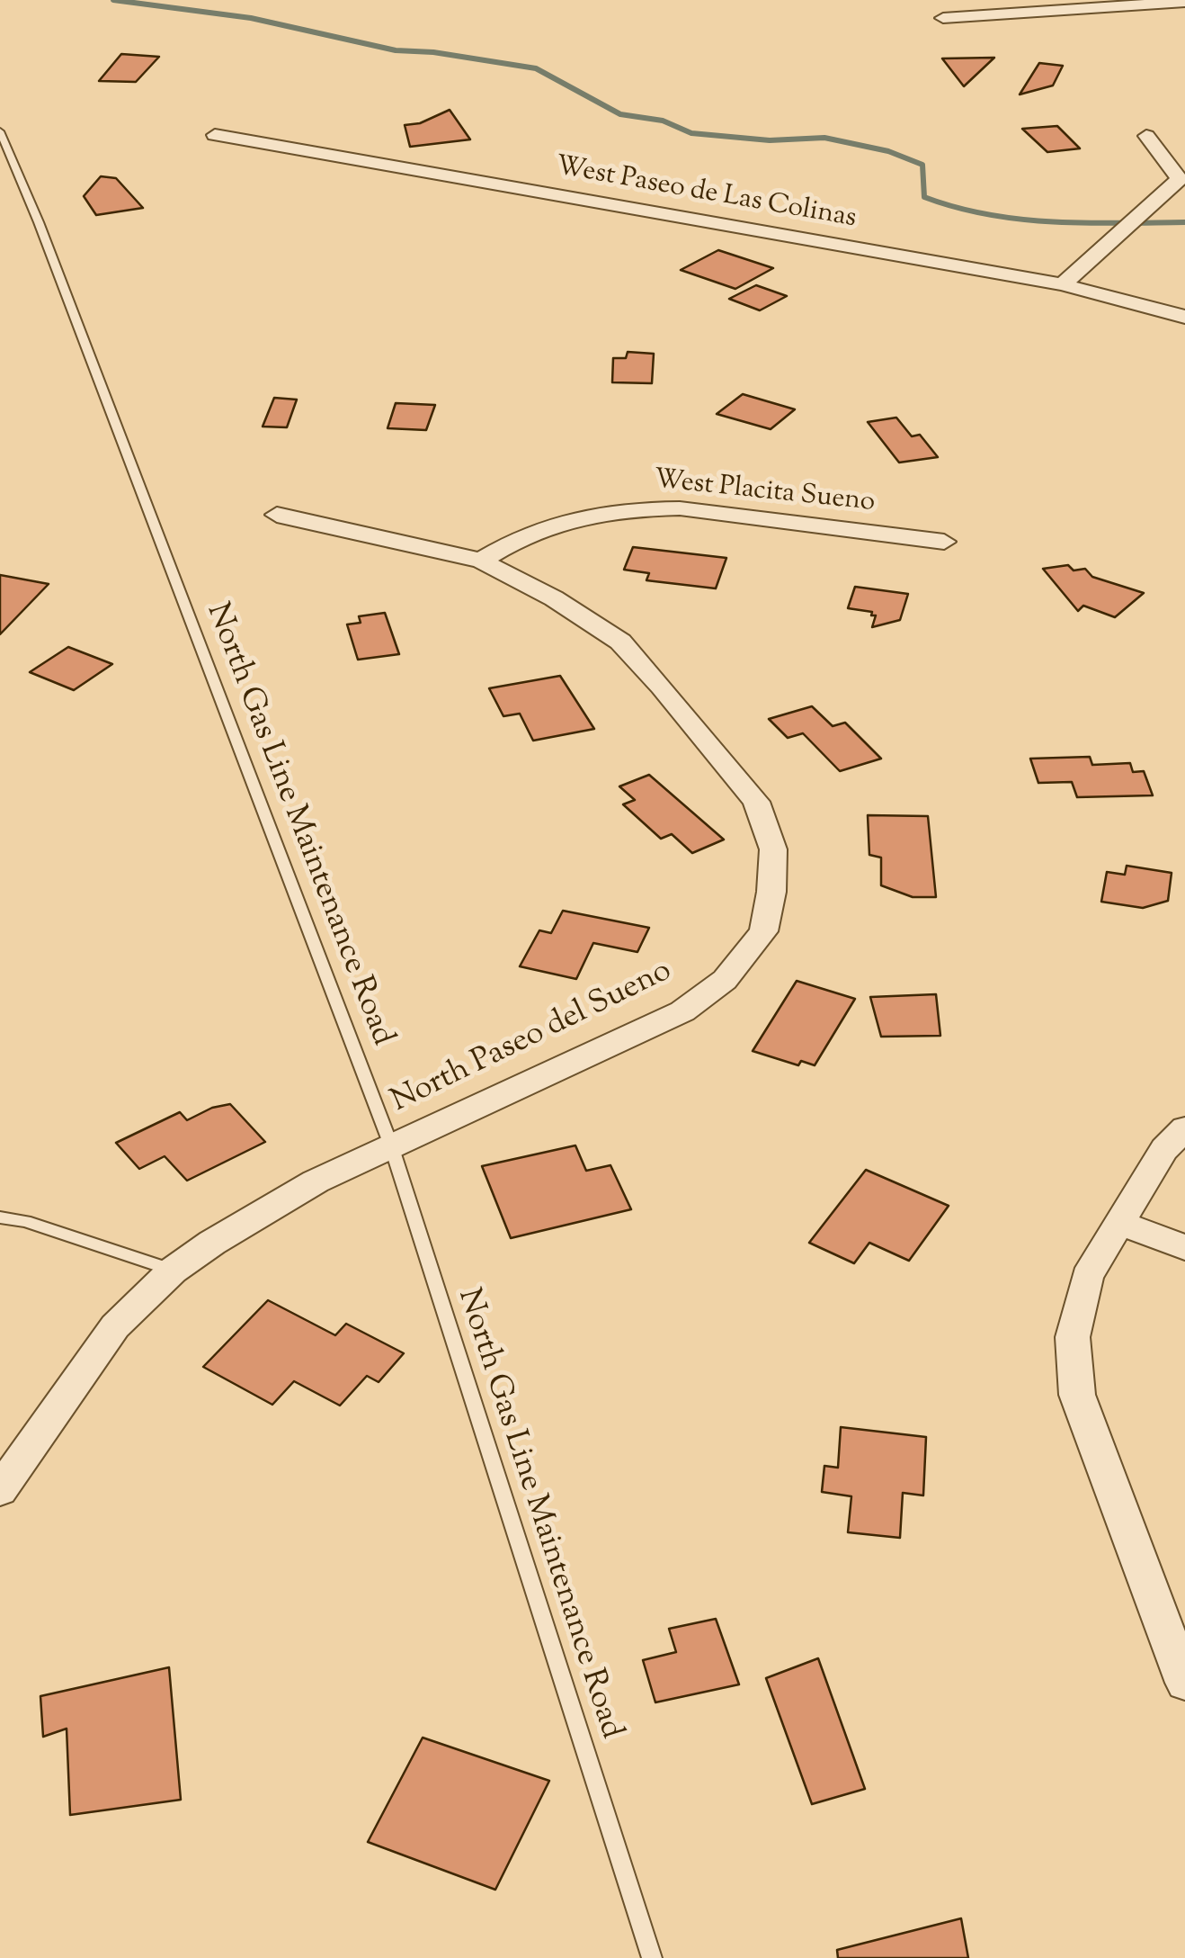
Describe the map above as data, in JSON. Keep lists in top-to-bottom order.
{
  "streets": {
    "street": ["West Paseo de Las Colinas", "West Placita Sueno", "North Paseo del Sueno"],
    "lane": ["North Gas Line Maintenance Road"]
  },
  "crossings": [
    ["West Placita Sueno", "North Paseo del Sueno"],
    ["North Gas Line Maintenance Road", "North Paseo del Sueno"]
  ]
}
